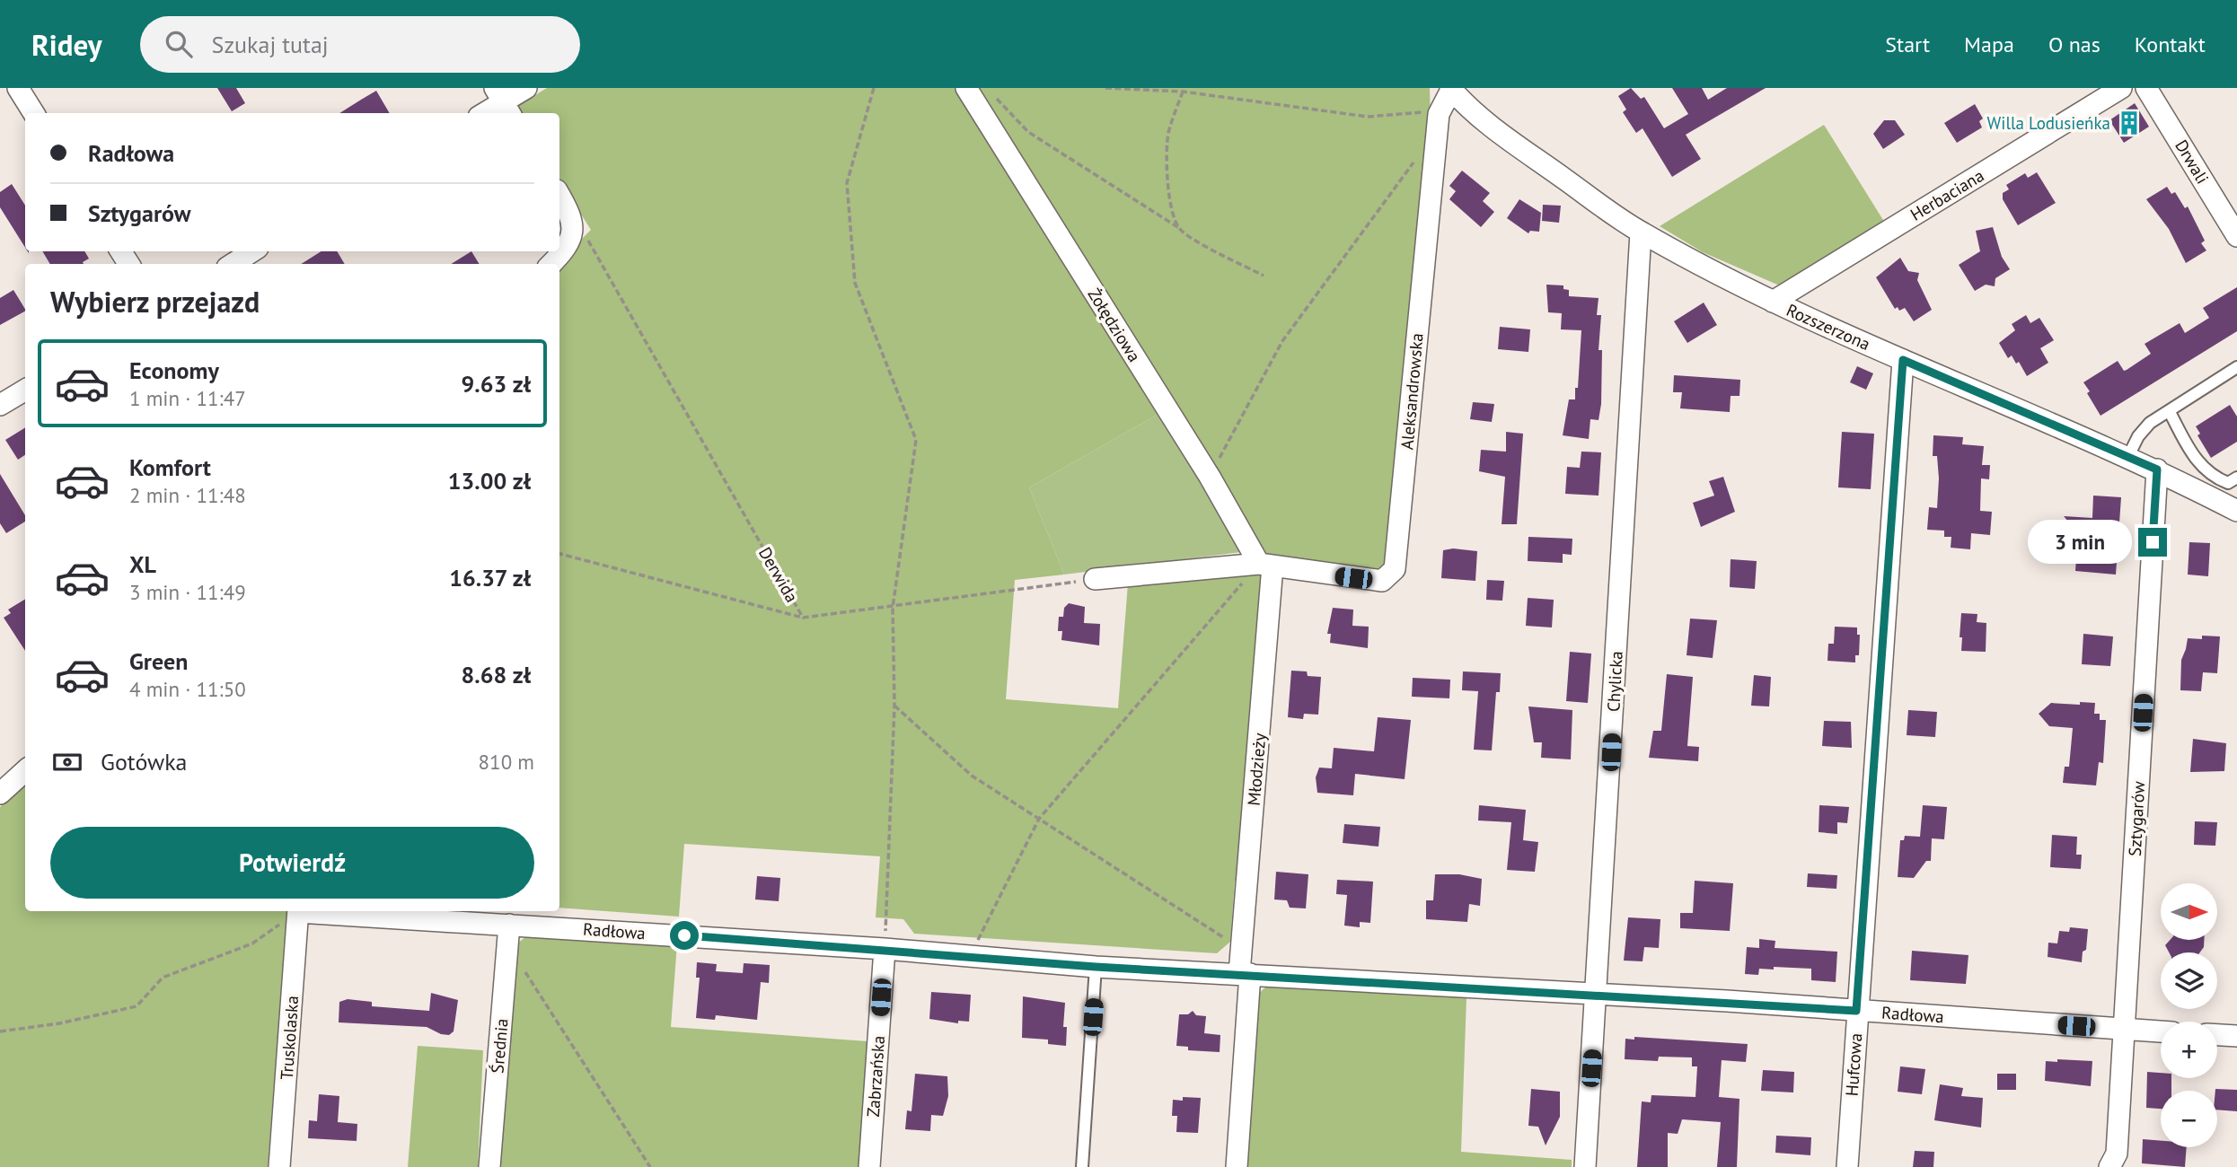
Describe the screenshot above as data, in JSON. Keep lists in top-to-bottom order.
{
  "streets": {
    "street": [
      "Drwali",
      "Herbaciana",
      "Żołędziowa",
      "Rozszerzona",
      "Aleksandrowska",
      "Chylicka",
      "Młodzieży",
      "Sztygarów",
      "Radłowa",
      "Truskolaska",
      "Średnia",
      "Hufcowa",
      "Zabrzańska"
    ],
    "path": ["Derwida"]
  },
  "crossings": [
    ["Herbaciana", "Rozszerzona"],
    ["Żołędziowa", "Aleksandrowska"],
    ["Żołędziowa", "Młodzieży"],
    ["Rozszerzona", "Aleksandrowska"],
    ["Rozszerzona", "Chylicka"],
    ["Rozszerzona", "Sztygarów"],
    ["Rozszerzona", "Hufcowa"],
    ["Aleksandrowska", "Młodzieży"],
    ["Chylicka", "Radłowa"],
    ["Młodzieży", "Radłowa"],
    ["Sztygarów", "Radłowa"],
    ["Radłowa", "Średnia"],
    ["Radłowa", "Hufcowa"],
    ["Radłowa", "Zabrzańska"]
  ],
  "places": {
    "building": ["Willa Lodusieńka"]
  },
  "north": "right",
  "page": {
    "header": "Ridey",
    "search": "Szukaj tutaj",
    "nav": [
      "Start",
      "Mapa",
      "O nas",
      "Kontakt"
    ],
    "banner": ["Radłowa", "Sztygarów"],
    "heading": "Wybierz przejazd",
    "list": [
      {
        "name": "Economy",
        "note": "1 min · 11:47",
        "value": "9.63 zł"
      },
      {
        "name": "Komfort",
        "note": "2 min · 11:48",
        "value": "13.00 zł"
      },
      {
        "name": "XL",
        "note": "3 min · 11:49",
        "value": "16.37 zł"
      },
      {
        "name": "Green",
        "note": "4 min · 11:50",
        "value": "8.68 zł"
      }
    ],
    "bubble": "3 min",
    "pay": ["Gotówka", "810 m"],
    "buttons": "Potwierdź",
    "map_buttons": ["+", "−"]
  }
}
